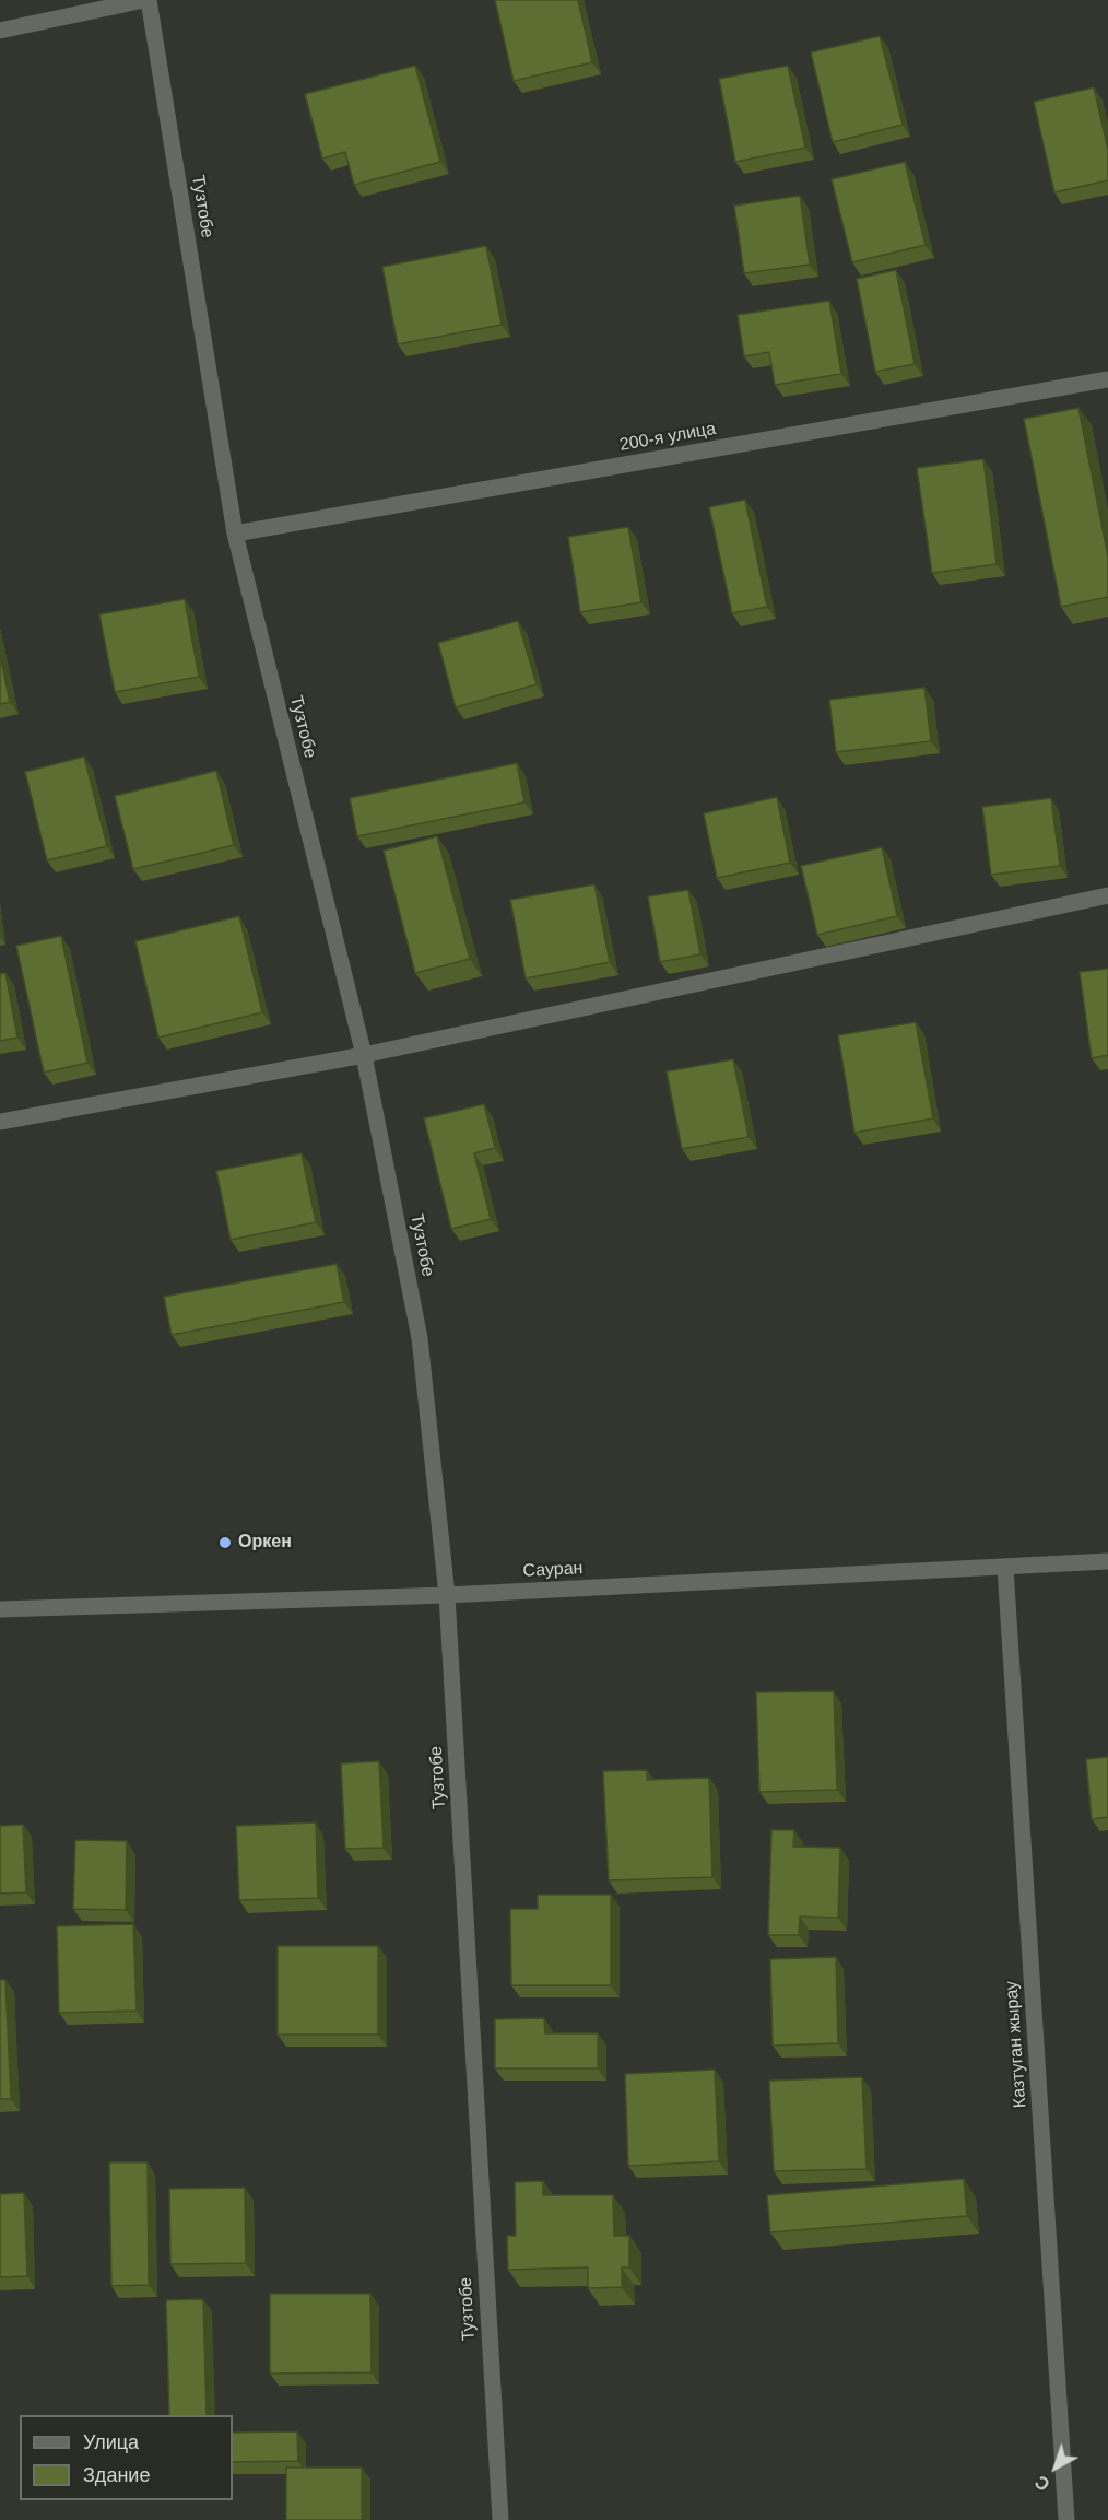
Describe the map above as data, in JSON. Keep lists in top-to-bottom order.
{
  "streets": {
    "street": [
      "Тузтобе",
      "200-я улица",
      "Сауран",
      "Казтуган жырау"
    ]
  },
  "crossings": [
    ["Тузтобе", "200-я улица"],
    ["Тузтобе", "Сауран"],
    ["Сауран", "Казтуган жырау"]
  ],
  "places": ["Оркен"],
  "legend": ["Улица", "Здание"],
  "north": "bottom left"
}
